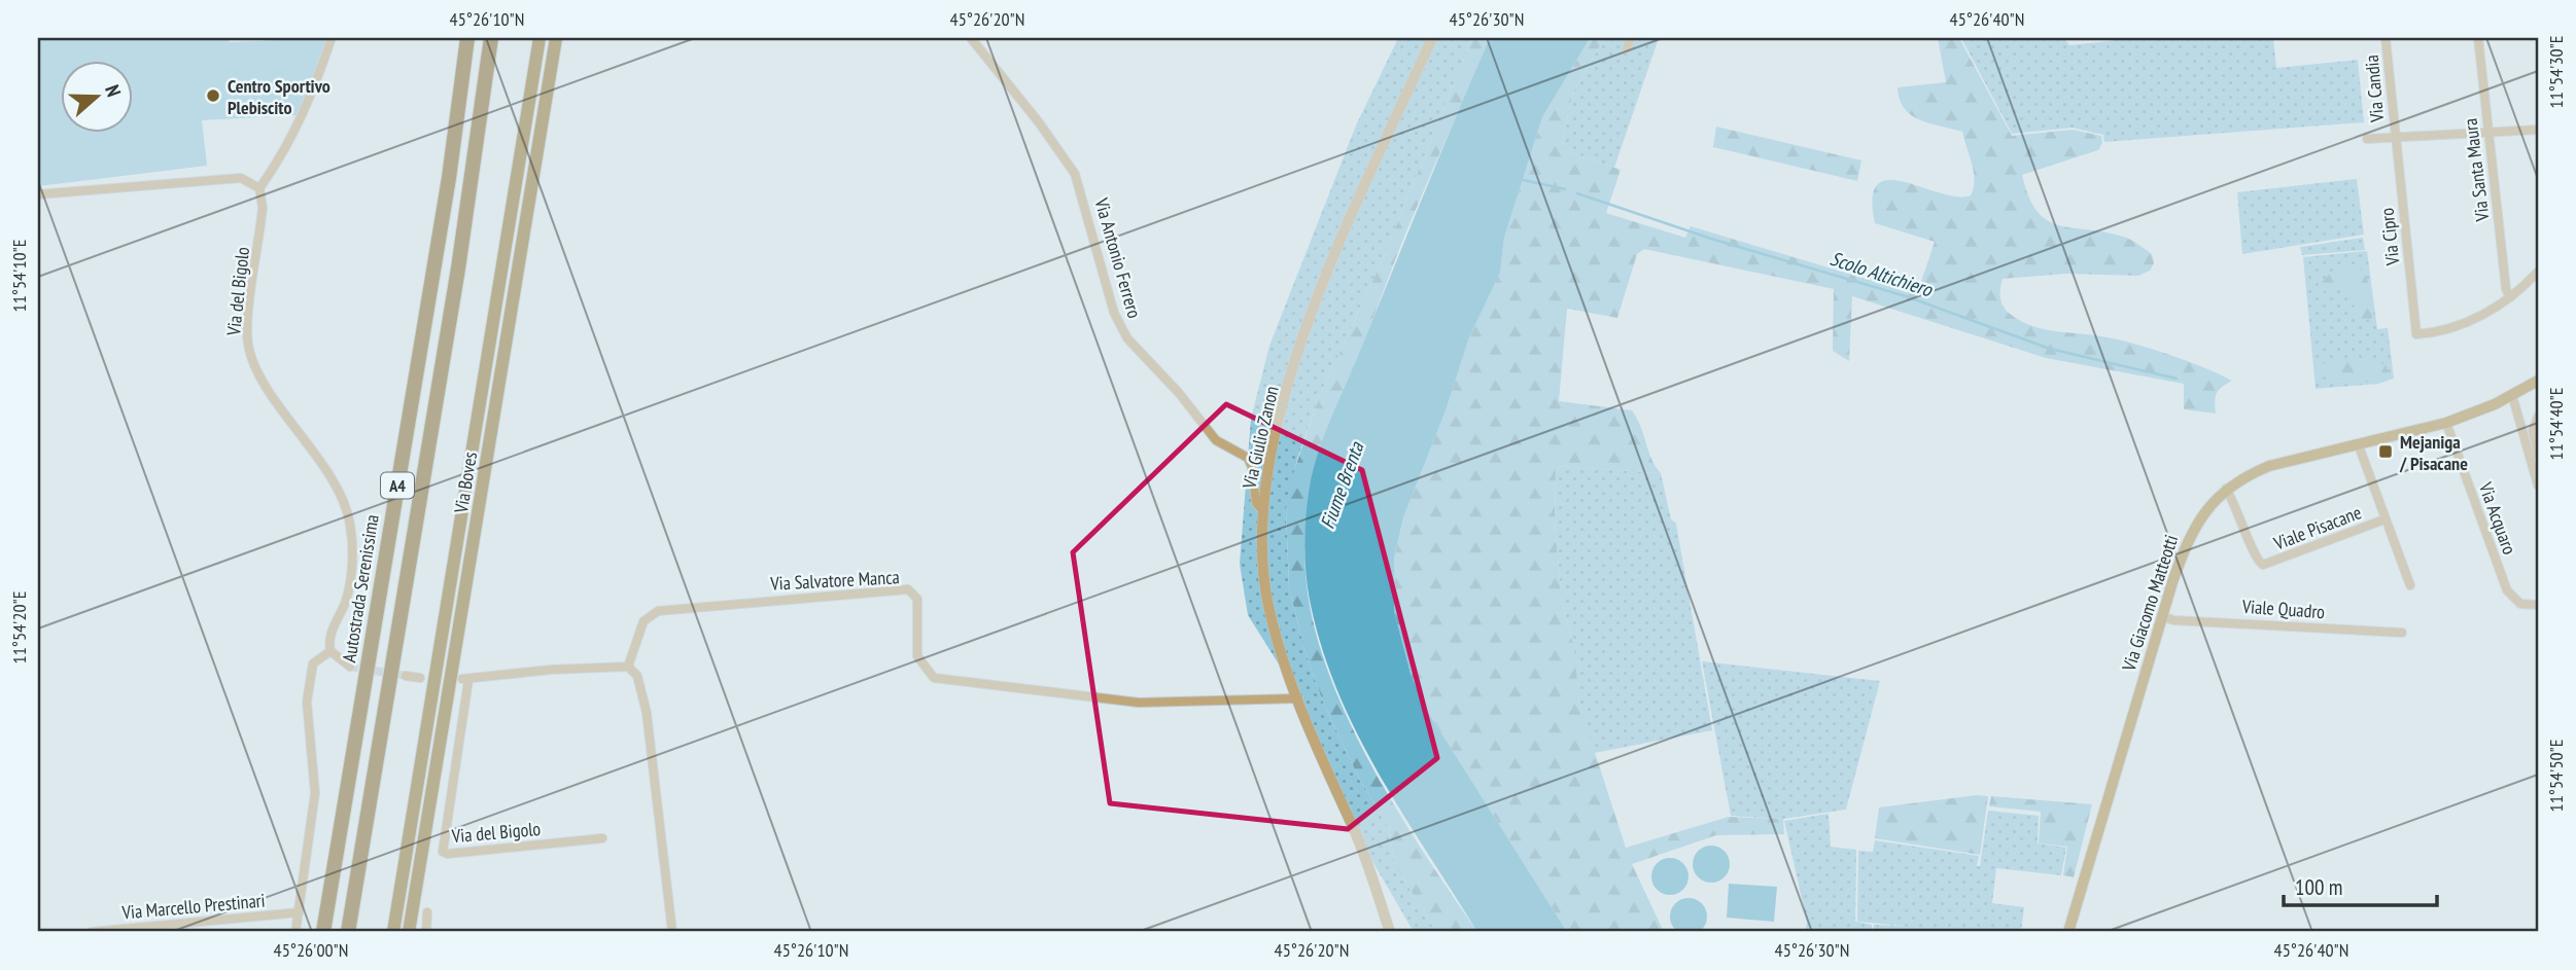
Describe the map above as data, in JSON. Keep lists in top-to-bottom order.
{
  "streets": {
    "highway": ["Via Boves", "A4", "Autostrada Serenissima"],
    "main road": ["Via Giacomo Matteotti"],
    "street": [
      "Via Candia",
      "Via Santa Maura",
      "Via Cipro",
      "Via Antonio Ferrero",
      "Via del Bigolo",
      "Via Giulio Zanon",
      "Via Acquaro",
      "Viale Pisacane",
      "Via Salvatore Manca",
      "Viale Quadro",
      "Via Marcello Prestinari"
    ]
  },
  "crossings": [
    ["Via Candia", "Via Cipro"],
    ["Via Santa Maura", "Via Cipro"],
    ["Via Antonio Ferrero", "Via Giulio Zanon"],
    ["Via del Bigolo", "Via Salvatore Manca"],
    ["Via Giulio Zanon", "Via Salvatore Manca"],
    ["Via Acquaro", "Via Giacomo Matteotti"],
    ["Viale Pisacane", "Via Giacomo Matteotti"],
    ["Via Giacomo Matteotti", "Viale Quadro"]
  ],
  "water": ["Scolo Altichiero", "Fiume Brenta"],
  "places": {
    "other": ["Centro Sportivo Plebiscito"],
    "transit": ["Mejaniga / Pisacane"]
  },
  "scale_bar": "100 m",
  "north": "right",
  "coordinates": [
    "45°26'10\"N",
    "45°26'20\"N",
    "45°26'30\"N",
    "45°26'40\"N",
    "11°54'30\"E",
    "11°54'10\"E",
    "11°54'40\"E",
    "11°54'20\"E",
    "11°54'50\"E",
    "45°26'00\"N"
  ]
}
